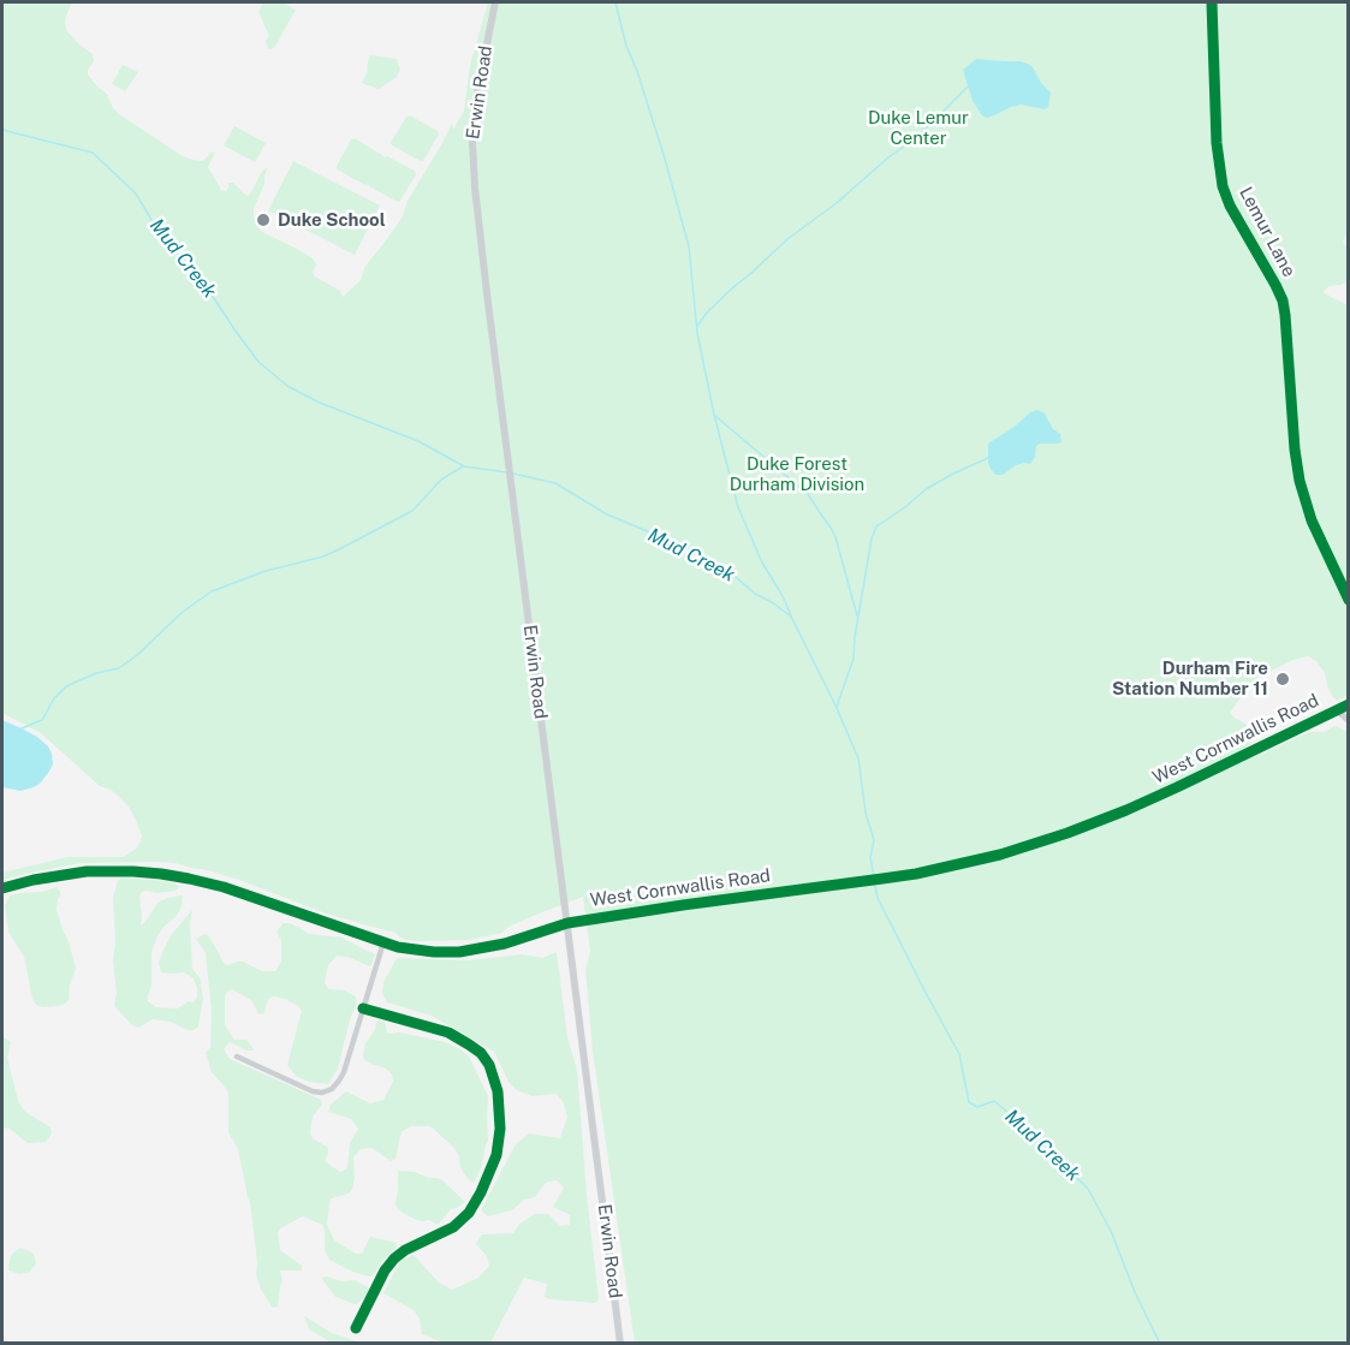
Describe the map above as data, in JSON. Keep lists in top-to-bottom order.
{
  "streets": {
    "main road": ["Erwin Road"],
    "street": ["Lemur Lane", "West Cornwallis Road"]
  },
  "crossings": [
    ["Erwin Road", "West Cornwallis Road"]
  ],
  "water": ["Mud Creek"],
  "parks": ["Duke Lemur Center", "Duke Forest Durham Division"],
  "places": ["Duke School", "Durham Fire Station Number 11"]
}
